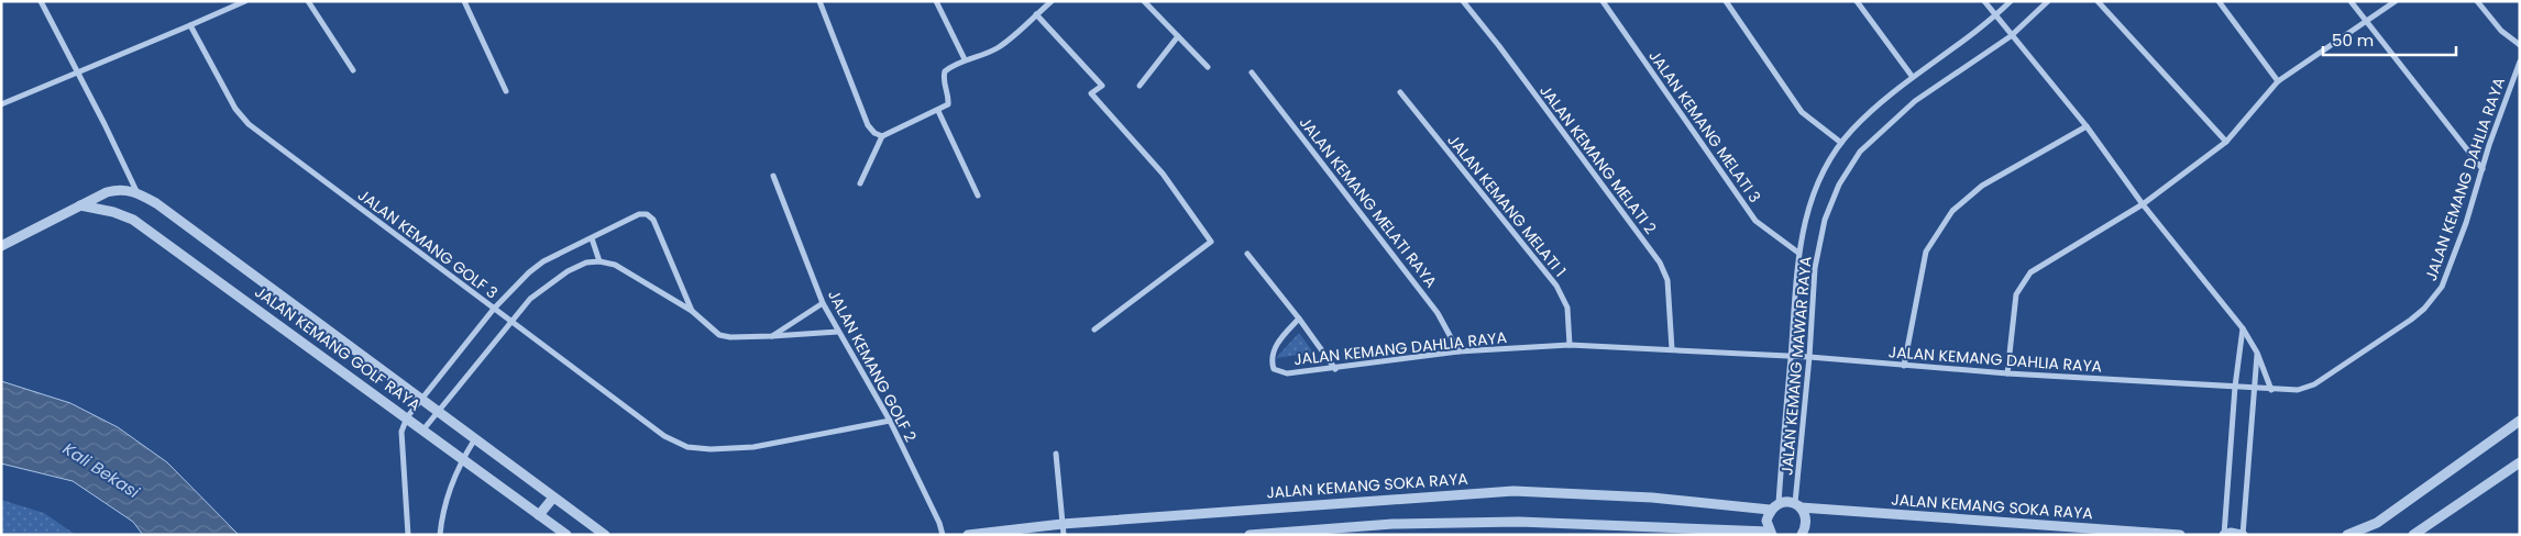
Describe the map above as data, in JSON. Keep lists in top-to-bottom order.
{
  "streets": {
    "street": [
      "JALAN KEMANG MELATI 3",
      "JALAN KEMANG MELATI 2",
      "JALAN KEMANG DAHLIA RAYA",
      "JALAN KEMANG MELATI RAYA",
      "JALAN KEMANG MELATI 1",
      "JALAN KEMANG GOLF 3",
      "JALAN KEMANG GOLF RAYA",
      "JALAN KEMANG GOLF 2",
      "JALAN KEMANG MAWAR RAYA",
      "JALAN KEMANG SOKA RAYA"
    ]
  },
  "crossings": [
    ["JALAN KEMANG MELATI 3", "JALAN KEMANG MAWAR RAYA"],
    ["JALAN KEMANG MELATI 2", "JALAN KEMANG DAHLIA RAYA"],
    ["JALAN KEMANG DAHLIA RAYA", "JALAN KEMANG MELATI RAYA"],
    ["JALAN KEMANG DAHLIA RAYA", "JALAN KEMANG MELATI 1"],
    ["JALAN KEMANG DAHLIA RAYA", "JALAN KEMANG MAWAR RAYA"],
    ["JALAN KEMANG GOLF 3", "JALAN KEMANG GOLF 2"],
    ["JALAN KEMANG MAWAR RAYA", "JALAN KEMANG SOKA RAYA"]
  ],
  "water": ["Kali Bekasi"],
  "scale_bar": "50 m"
}
